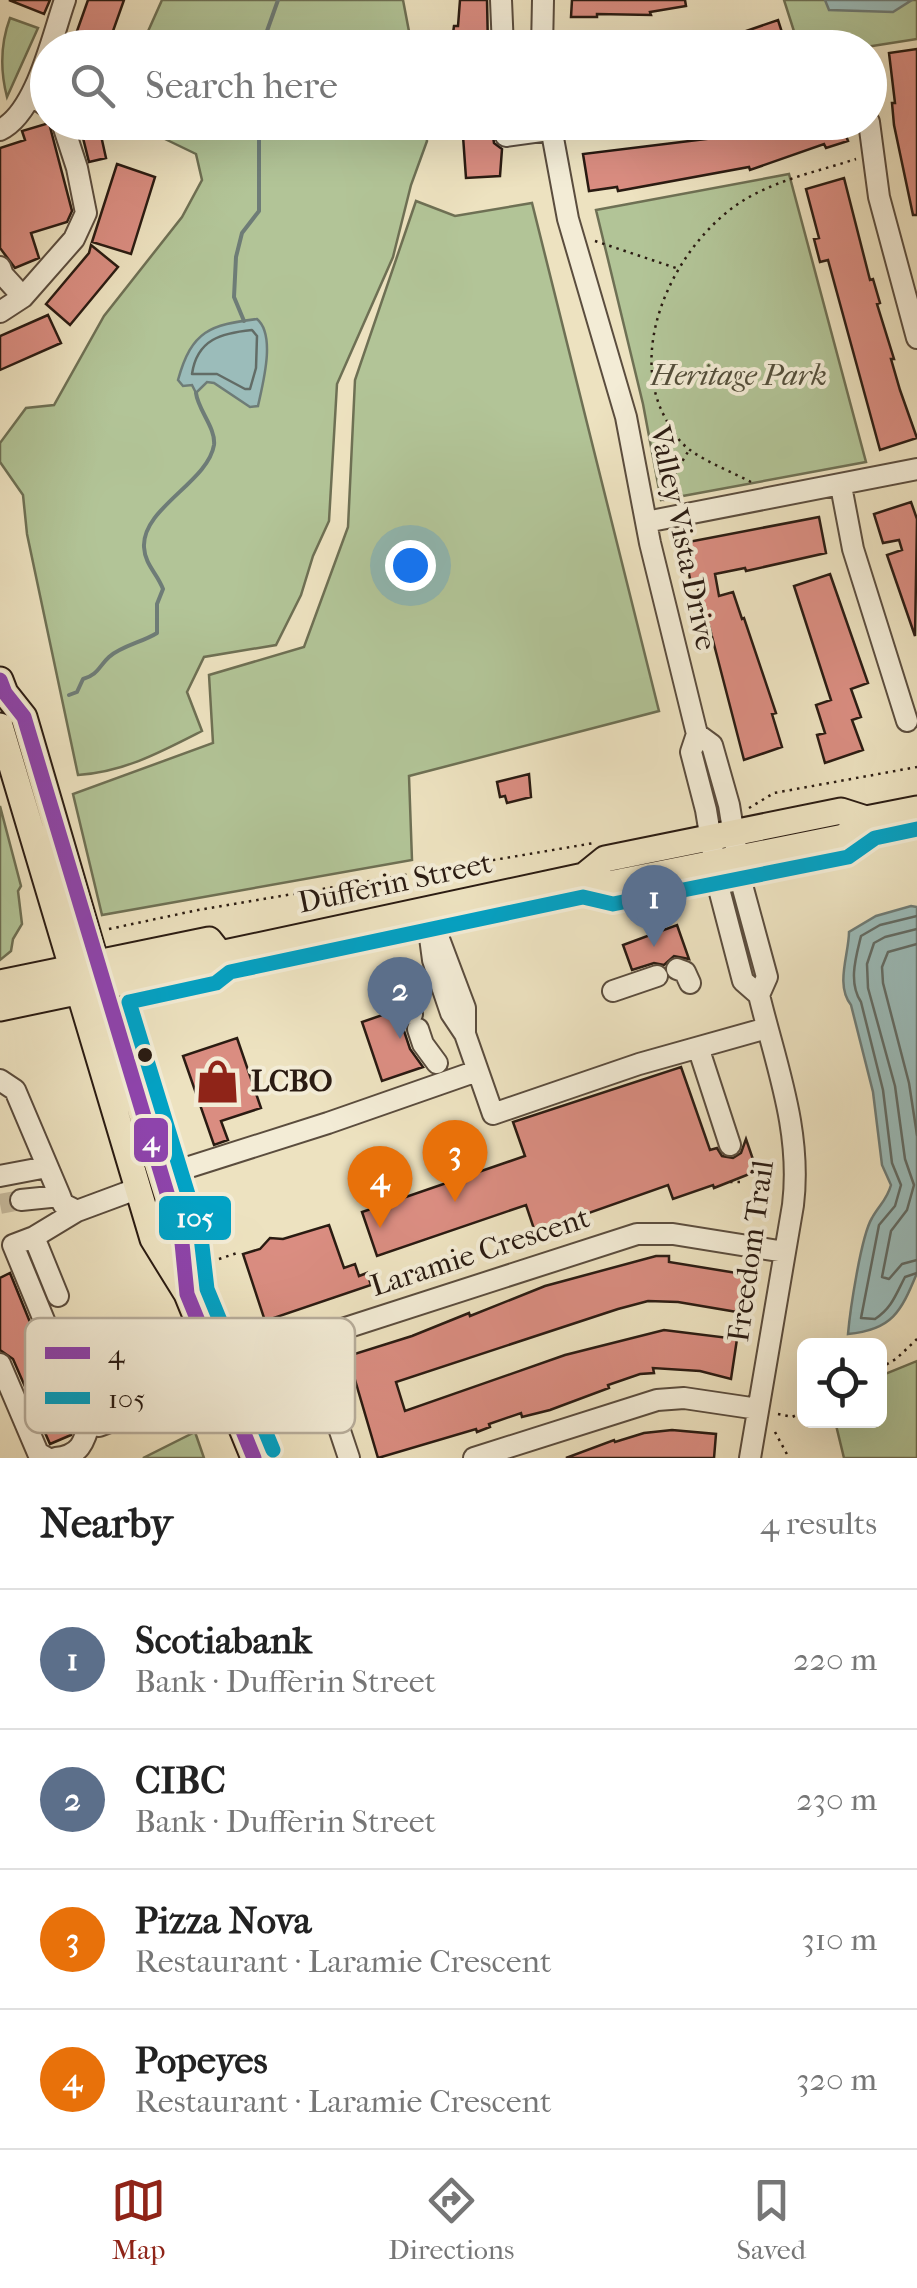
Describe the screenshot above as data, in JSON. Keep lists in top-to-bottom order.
{
  "streets": {
    "main road": ["Dufferin Street"],
    "street": ["Valley Vista Drive", "Freedom Trail", "Laramie Crescent"]
  },
  "crossings": [
    ["Valley Vista Drive", "Dufferin Street"],
    ["Valley Vista Drive", "Freedom Trail"],
    ["Dufferin Street", "Freedom Trail"],
    ["Freedom Trail", "Laramie Crescent"]
  ],
  "parks": ["Heritage Park"],
  "places": {
    "shop": ["LCBO"]
  },
  "lines": ["transit line 4", "transit line 105"],
  "legend": ["4", "105"],
  "page": {
    "search": "Search here",
    "pins": [
      "1",
      "2",
      "3",
      "4"
    ],
    "heading": ["Nearby", "4 results"],
    "list": [
      {
        "mark": "1",
        "name": "Scotiabank",
        "note": "Bank · Dufferin Street",
        "value": "220 m"
      },
      {
        "mark": "2",
        "name": "CIBC",
        "note": "Bank · Dufferin Street",
        "value": "230 m"
      },
      {
        "mark": "3",
        "name": "Pizza Nova",
        "note": "Restaurant · Laramie Crescent",
        "value": "310 m"
      },
      {
        "mark": "4",
        "name": "Popeyes",
        "note": "Restaurant · Laramie Crescent",
        "value": "320 m"
      }
    ],
    "nav": ["Map", "Directions", "Saved"]
  }
}
